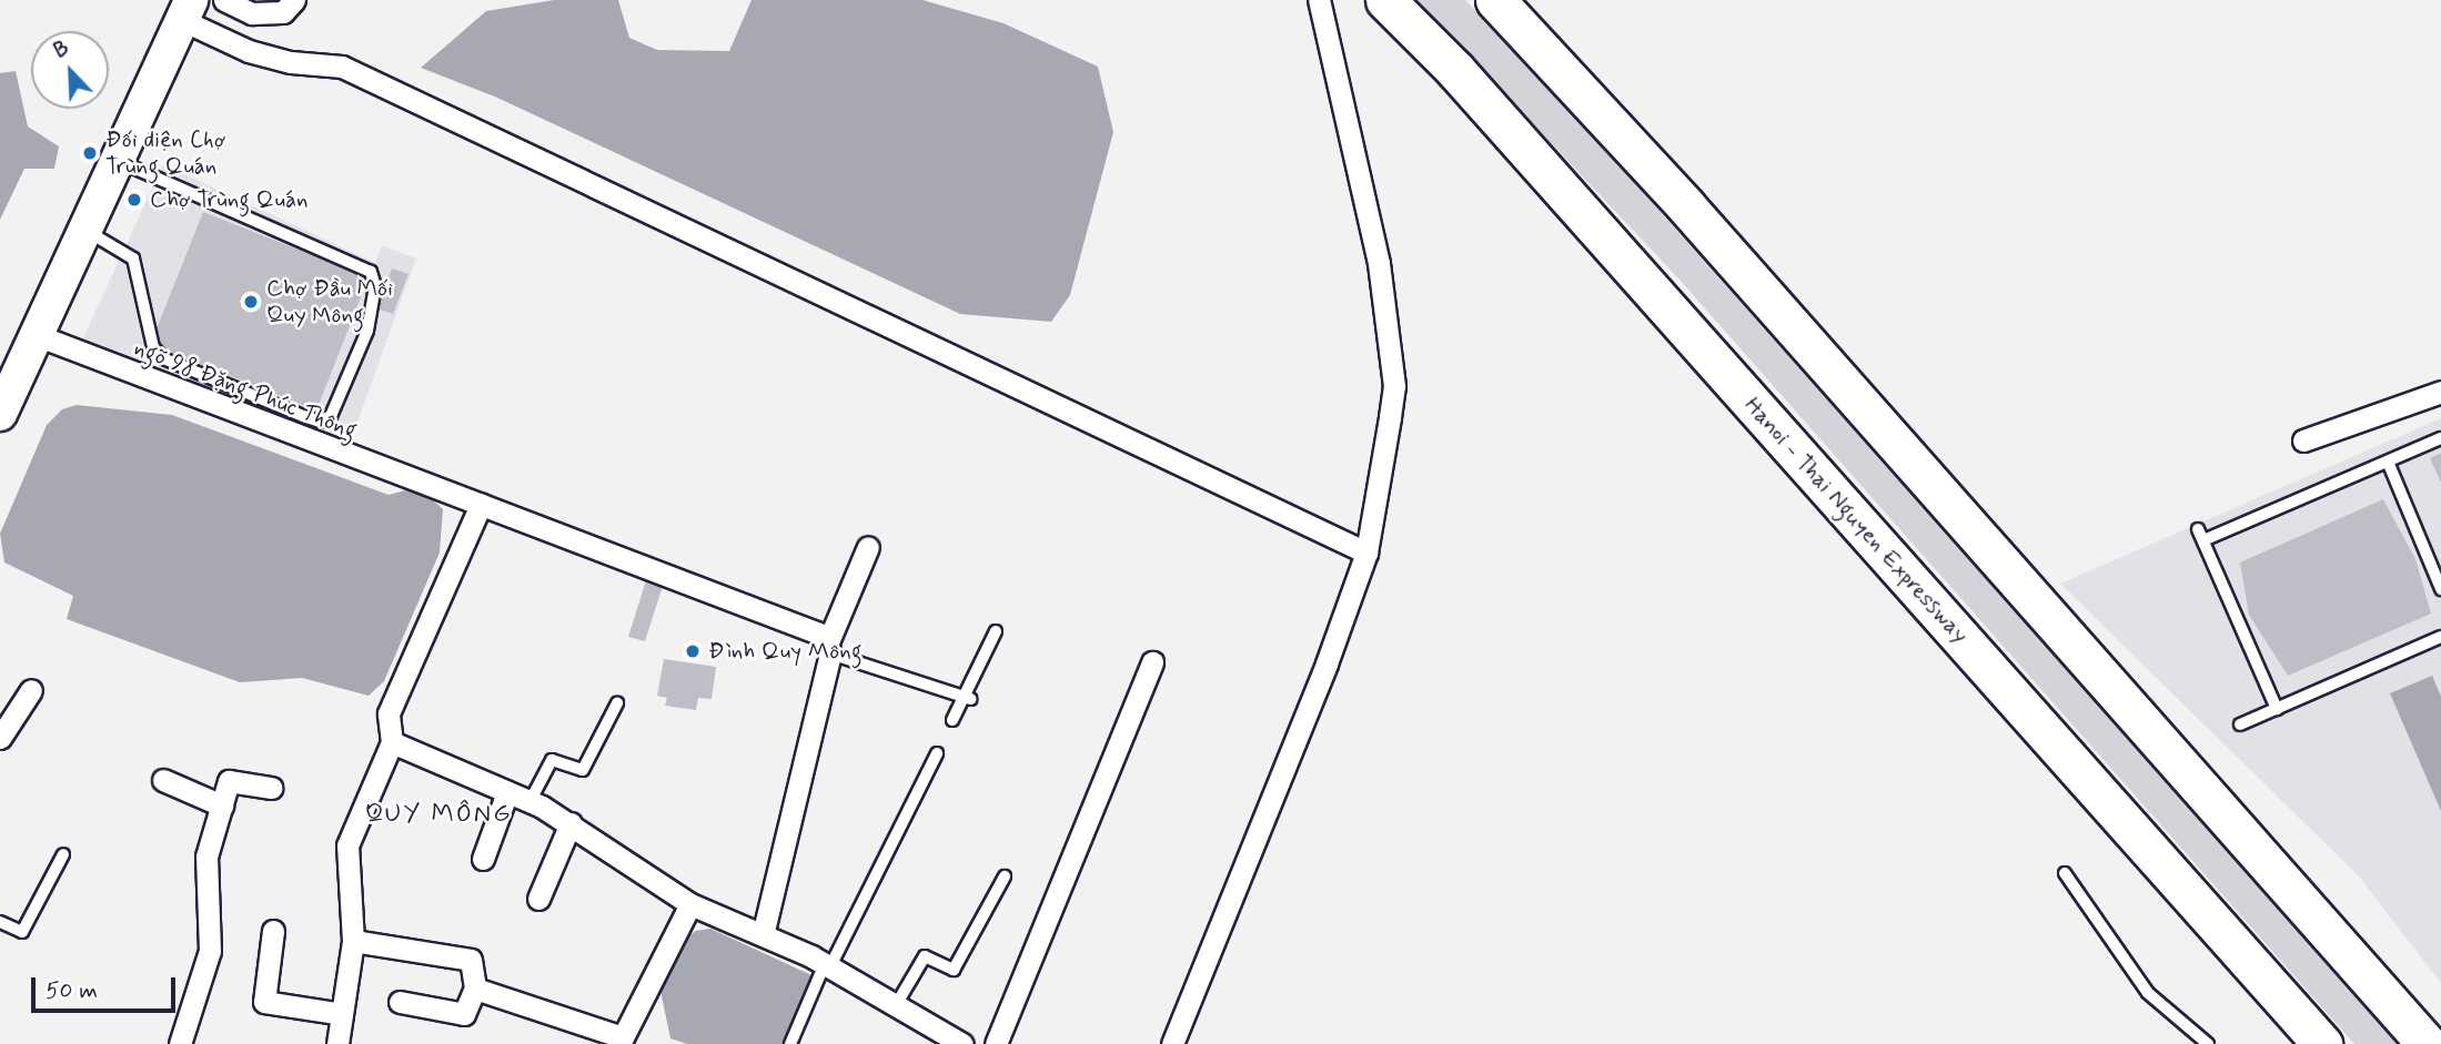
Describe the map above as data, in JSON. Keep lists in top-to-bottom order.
{
  "streets": {
    "highway": ["Hanoi - Thai Nguyen Expressway"],
    "street": ["ngõ 98 Đặng Phúc Thông"]
  },
  "districts": ["QUY MÔNG"],
  "places": [
    "Đối diện Chợ Trùng Quán",
    "Chợ Trùng Quán",
    "Chợ Đầu Mối Quy Mông",
    "Đình Quy Mông"
  ],
  "scale_bar": "50 m",
  "north": "top left"
}
